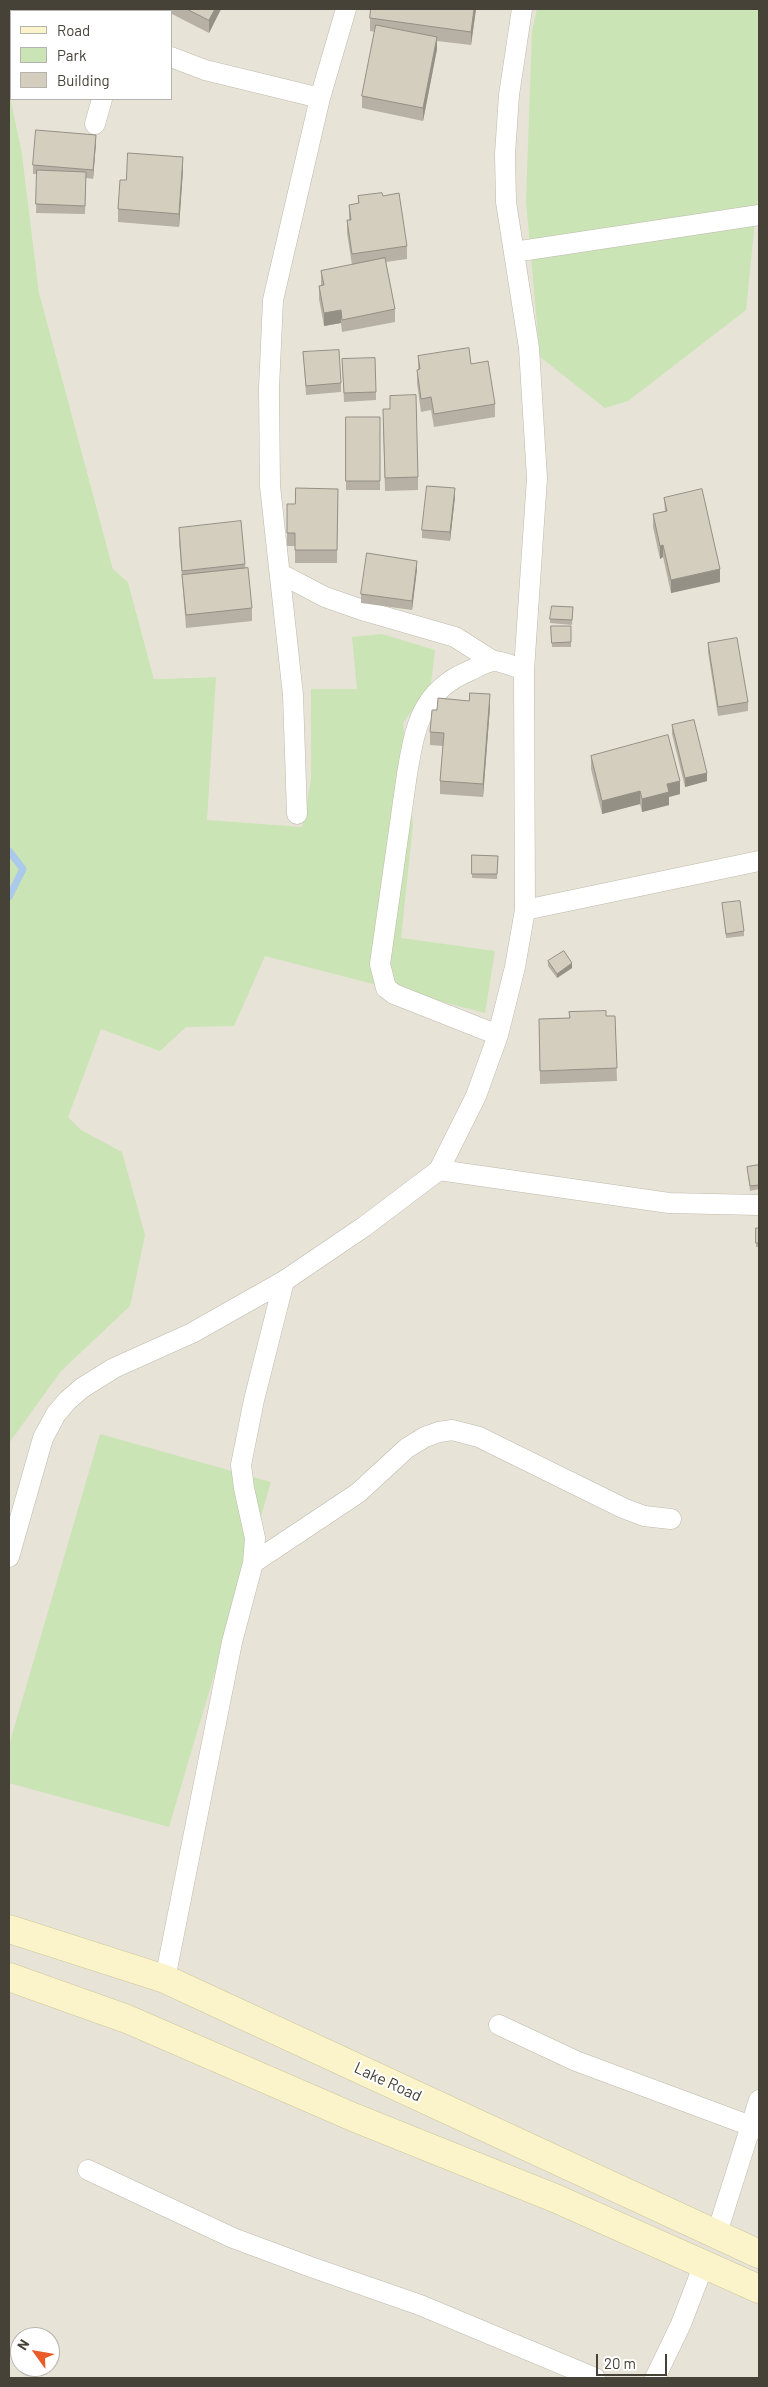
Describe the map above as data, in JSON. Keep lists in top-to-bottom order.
{
  "streets": {
    "main road": ["Lake Road"]
  },
  "legend": ["Road", "Park", "Building"],
  "scale_bar": "20 m",
  "north": "top left"
}
